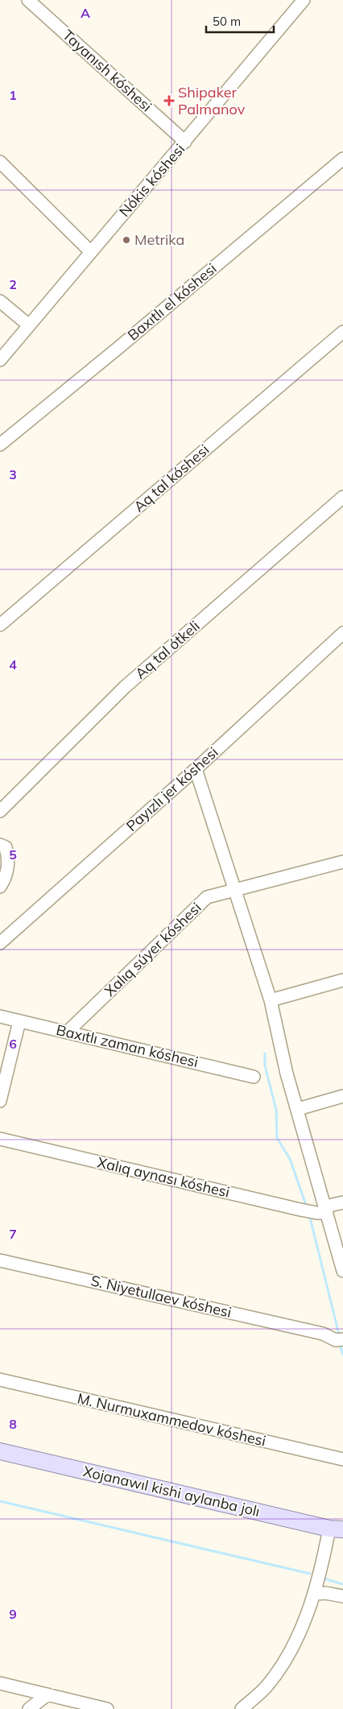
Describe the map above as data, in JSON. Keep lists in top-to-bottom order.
{
  "streets": {
    "main road": ["Xojanawıl kishi aylanba jolı"],
    "street": [
      "Tayanısh kóshesi",
      "Nókis kóshesi",
      "Baxıtlı el kóshesi",
      "Aq tal kóshesi",
      "Aq tal ótkeli",
      "Payızlı jer kóshesi",
      "Xalıq súyer kóshesi",
      "Baxıtlı zaman kóshesi",
      "Xalıq aynası kóshesi",
      "S. Niyetullaev kóshesi",
      "M. Nurmuxammedov kóshesi"
    ]
  },
  "crossings": [
    ["Tayanısh kóshesi", "Nókis kóshesi"],
    ["Xalıq súyer kóshesi", "Baxıtlı zaman kóshesi"]
  ],
  "places": {
    "health": ["Shipaker Palmanov"],
    "other": ["Metrika"]
  },
  "scale_bar": "50 m",
  "grid": {
    "columns": ["A"],
    "rows": [
      "1",
      "2",
      "3",
      "4",
      "5",
      "6",
      "7",
      "8",
      "9"
    ]
  }
}
